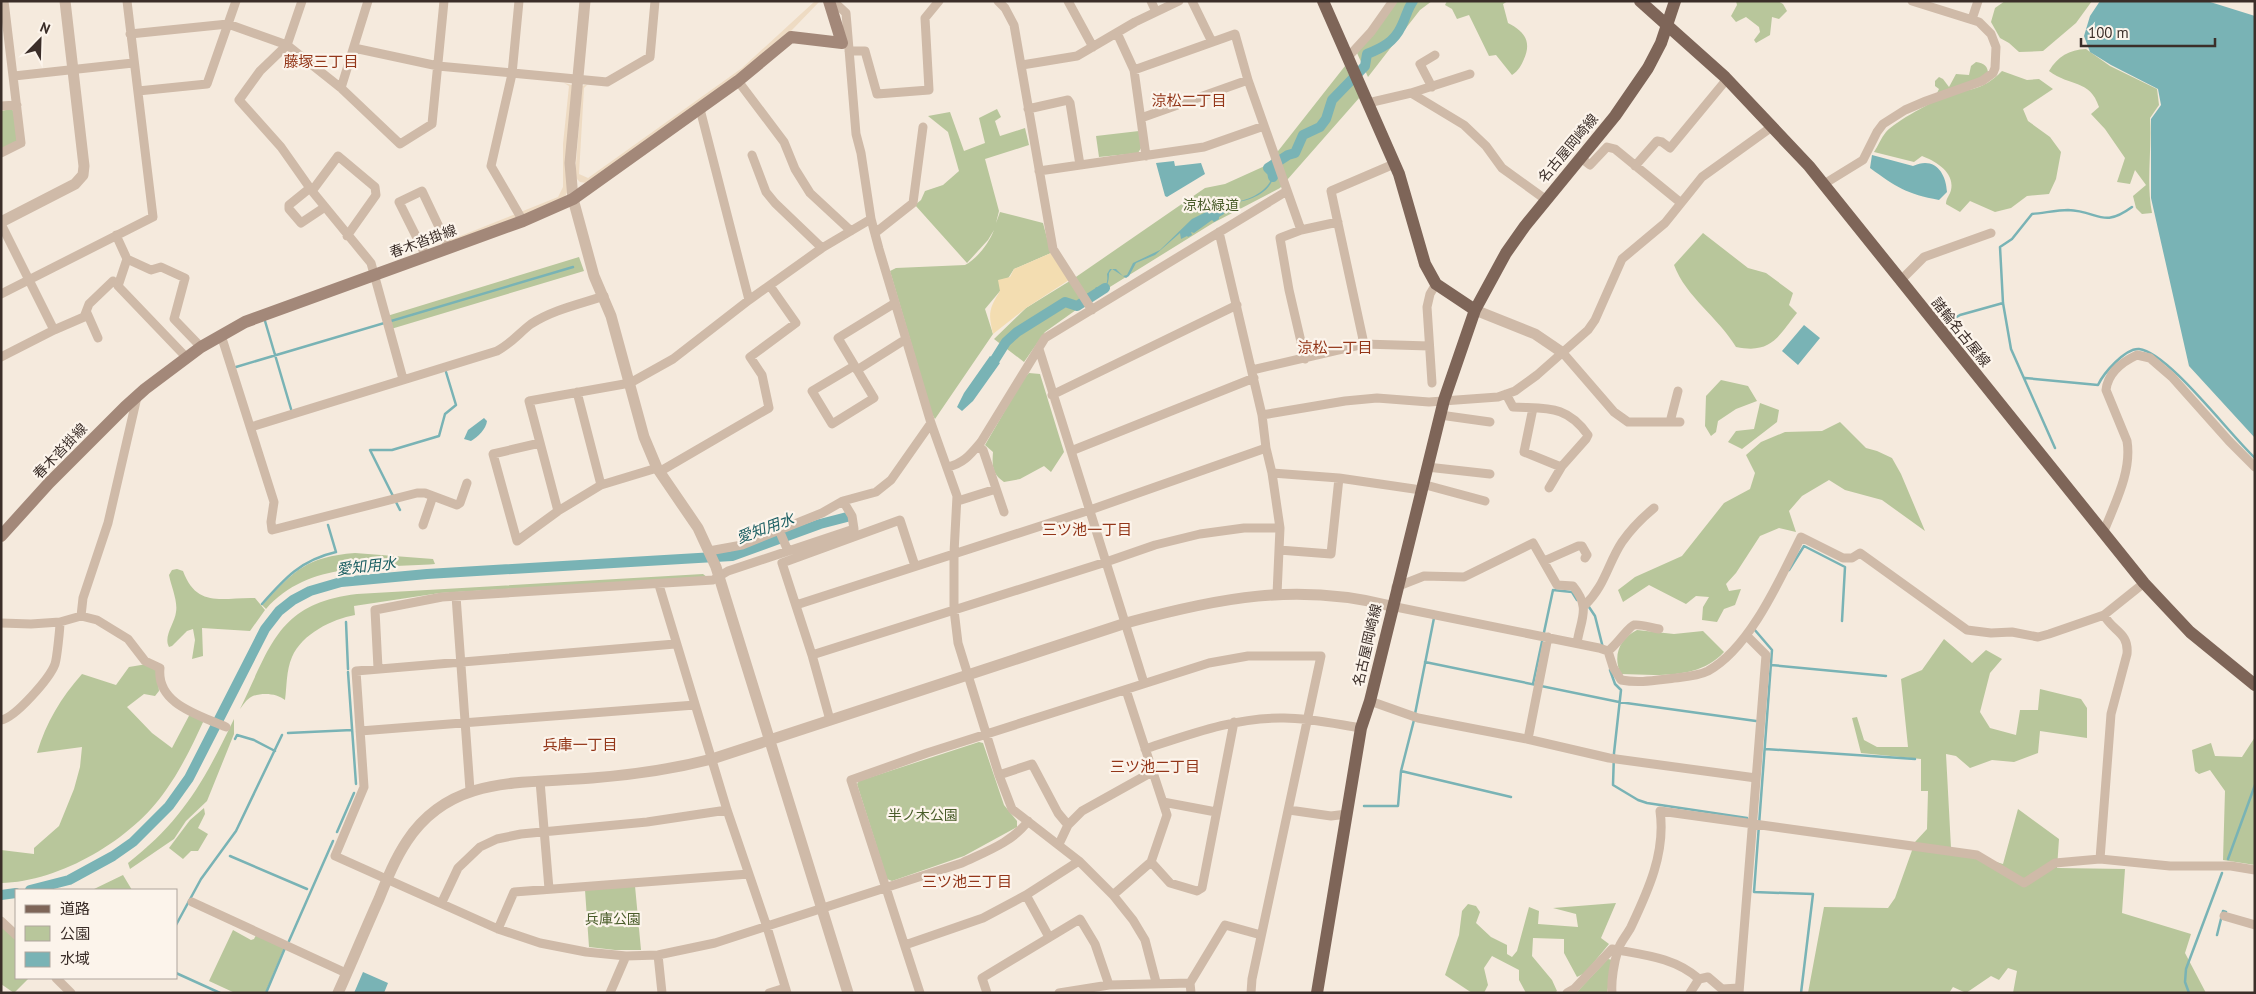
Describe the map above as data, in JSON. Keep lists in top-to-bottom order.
{
  "streets": {
    "main road": ["名古屋岡崎線", "春木沓掛線", "諸輪名古屋線"]
  },
  "crossings": [
    ["名古屋岡崎線", "諸輪名古屋線"]
  ],
  "districts": [
    "藤塚三丁目",
    "涼松二丁目",
    "涼松一丁目",
    "三ツ池一丁目",
    "兵庫一丁目",
    "三ツ池二丁目",
    "三ツ池三丁目"
  ],
  "water": ["愛知用水"],
  "parks": ["涼松緑道", "半ノ木公園", "兵庫公園"],
  "legend": ["道路", "公園", "水域"],
  "scale_bar": "100 m",
  "north": "top right"
}
